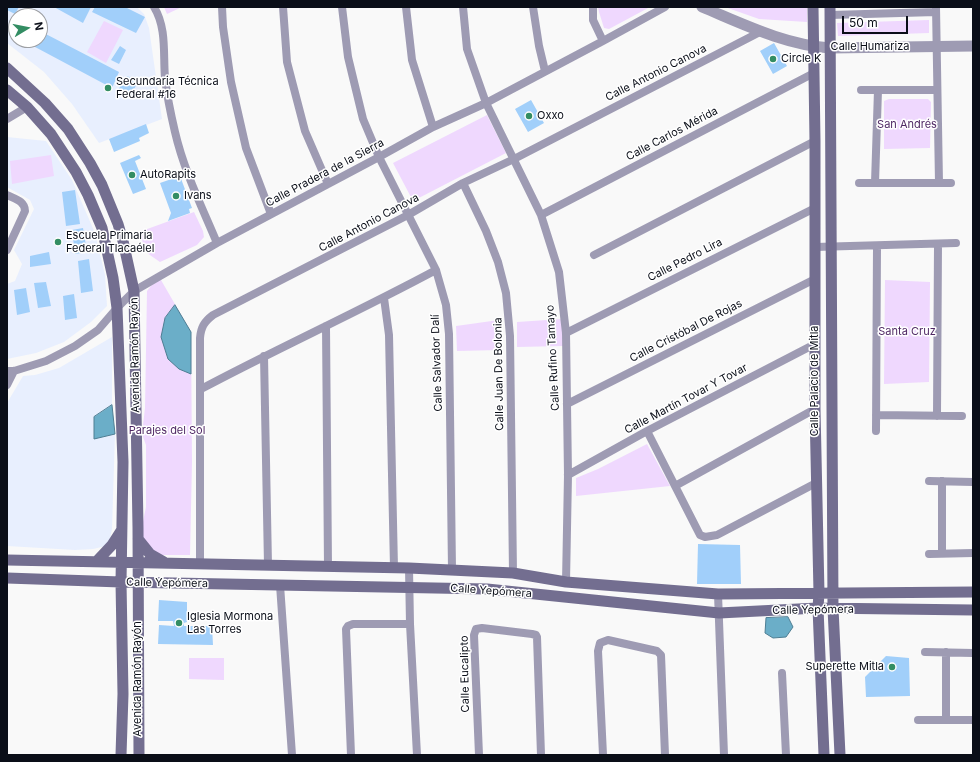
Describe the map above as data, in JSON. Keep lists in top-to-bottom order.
{
  "streets": {
    "main road": ["Avenida Ramón Rayón", "Calle Palacio de Mitla", "Calle Yepómera"],
    "street": [
      "Calle Humariza",
      "Calle Antonio Canova",
      "Calle Carlos Mérida",
      "Calle Pradera de la Sierra",
      "Calle Pedro Lira",
      "Calle Cristóbal De Rojas",
      "Calle Rufino Tamayo",
      "Calle Salvador Dalí",
      "Calle Juan De Bolonia",
      "Calle Martín Tovar Y Tovar",
      "Calle Eucalipto"
    ]
  },
  "crossings": [
    ["Calle Humariza", "Calle Antonio Canova"],
    ["Calle Humariza", "Calle Palacio de Mitla"],
    ["Calle Antonio Canova", "Calle Rufino Tamayo"],
    ["Calle Antonio Canova", "Calle Salvador Dalí"],
    ["Calle Antonio Canova", "Calle Juan De Bolonia"],
    ["Calle Antonio Canova", "Calle Yepómera"],
    ["Calle Carlos Mérida", "Calle Rufino Tamayo"],
    ["Calle Carlos Mérida", "Calle Palacio de Mitla"],
    ["Calle Pradera de la Sierra", "Avenida Ramón Rayón"],
    ["Calle Pradera de la Sierra", "Calle Rufino Tamayo"],
    ["Calle Pradera de la Sierra", "Calle Salvador Dalí"],
    ["Calle Pedro Lira", "Calle Rufino Tamayo"],
    ["Calle Pedro Lira", "Calle Palacio de Mitla"],
    ["Calle Cristóbal De Rojas", "Calle Rufino Tamayo"],
    ["Calle Cristóbal De Rojas", "Calle Palacio de Mitla"],
    ["Avenida Ramón Rayón", "Calle Yepómera"],
    ["Calle Rufino Tamayo", "Calle Martín Tovar Y Tovar"],
    ["Calle Rufino Tamayo", "Calle Yepómera"],
    ["Calle Salvador Dalí", "Calle Yepómera"],
    ["Calle Juan De Bolonia", "Calle Yepómera"],
    ["Calle Palacio de Mitla", "Calle Martín Tovar Y Tovar"],
    ["Calle Palacio de Mitla", "Calle Yepómera"]
  ],
  "parks": ["San Andrés", "Santa Cruz", "Parajes del Sol"],
  "places": [
    "Circle K",
    "Secundaria Técnica Federal #16",
    "Oxxo",
    "AutoRapits",
    "Ivans",
    "Escuela Primaria Federal Tlacaélel",
    "Iglesia Mormona Las Torres",
    "Superette Mitla"
  ],
  "scale_bar": "50 m",
  "north": "right"
}
